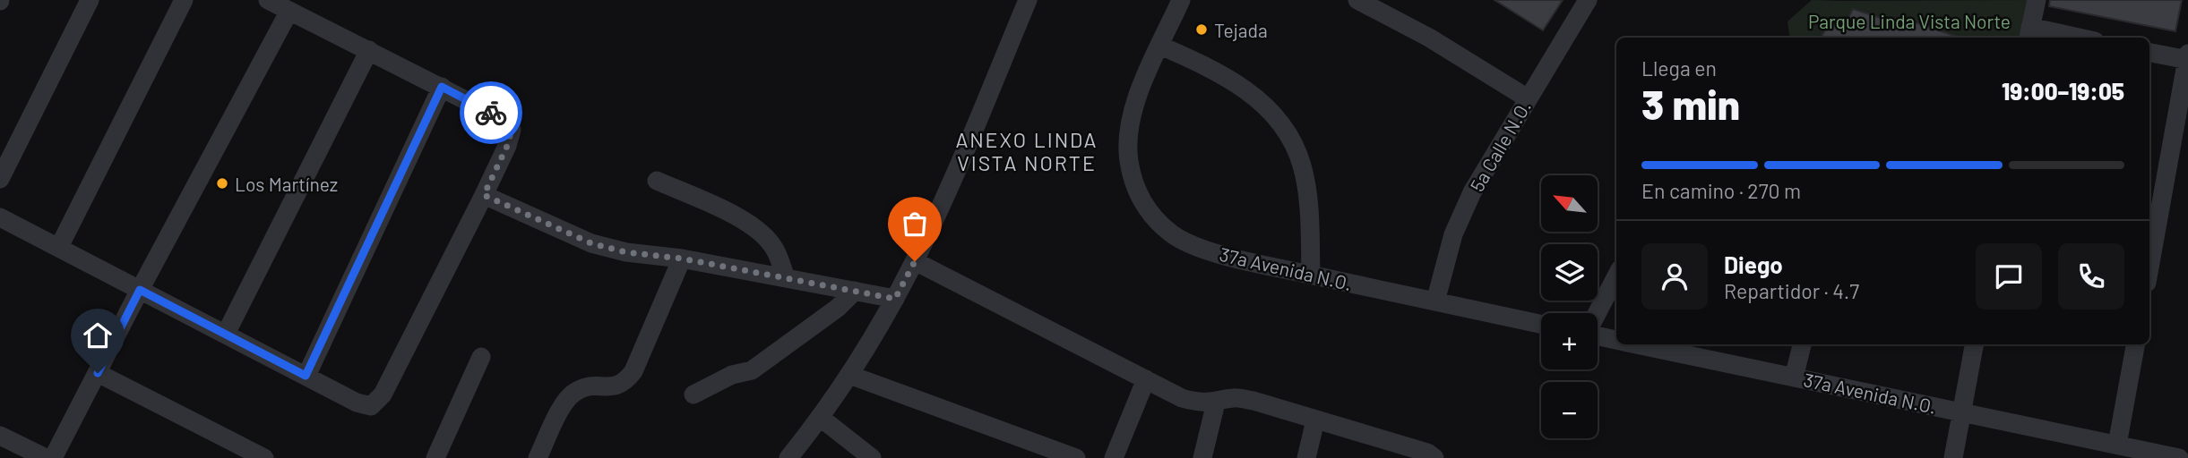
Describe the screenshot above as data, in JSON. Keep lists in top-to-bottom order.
{
  "streets": {
    "street": ["5a Calle N.O.", "37a Avenida N.O."]
  },
  "crossings": [
    ["5a Calle N.O.", "37a Avenida N.O."]
  ],
  "districts": ["ANEXO LINDA VISTA NORTE"],
  "parks": ["Parque Linda Vista Norte"],
  "places": ["Tejada", "Los Martínez"],
  "north": "top left",
  "page": {
    "heading": ["3 min", "Llega en", "19:00–19:05"],
    "panel": ["Diego", "Repartidor · 4.7"],
    "bar": "En camino · 270 m",
    "map_buttons": ["+", "−"]
  }
}
